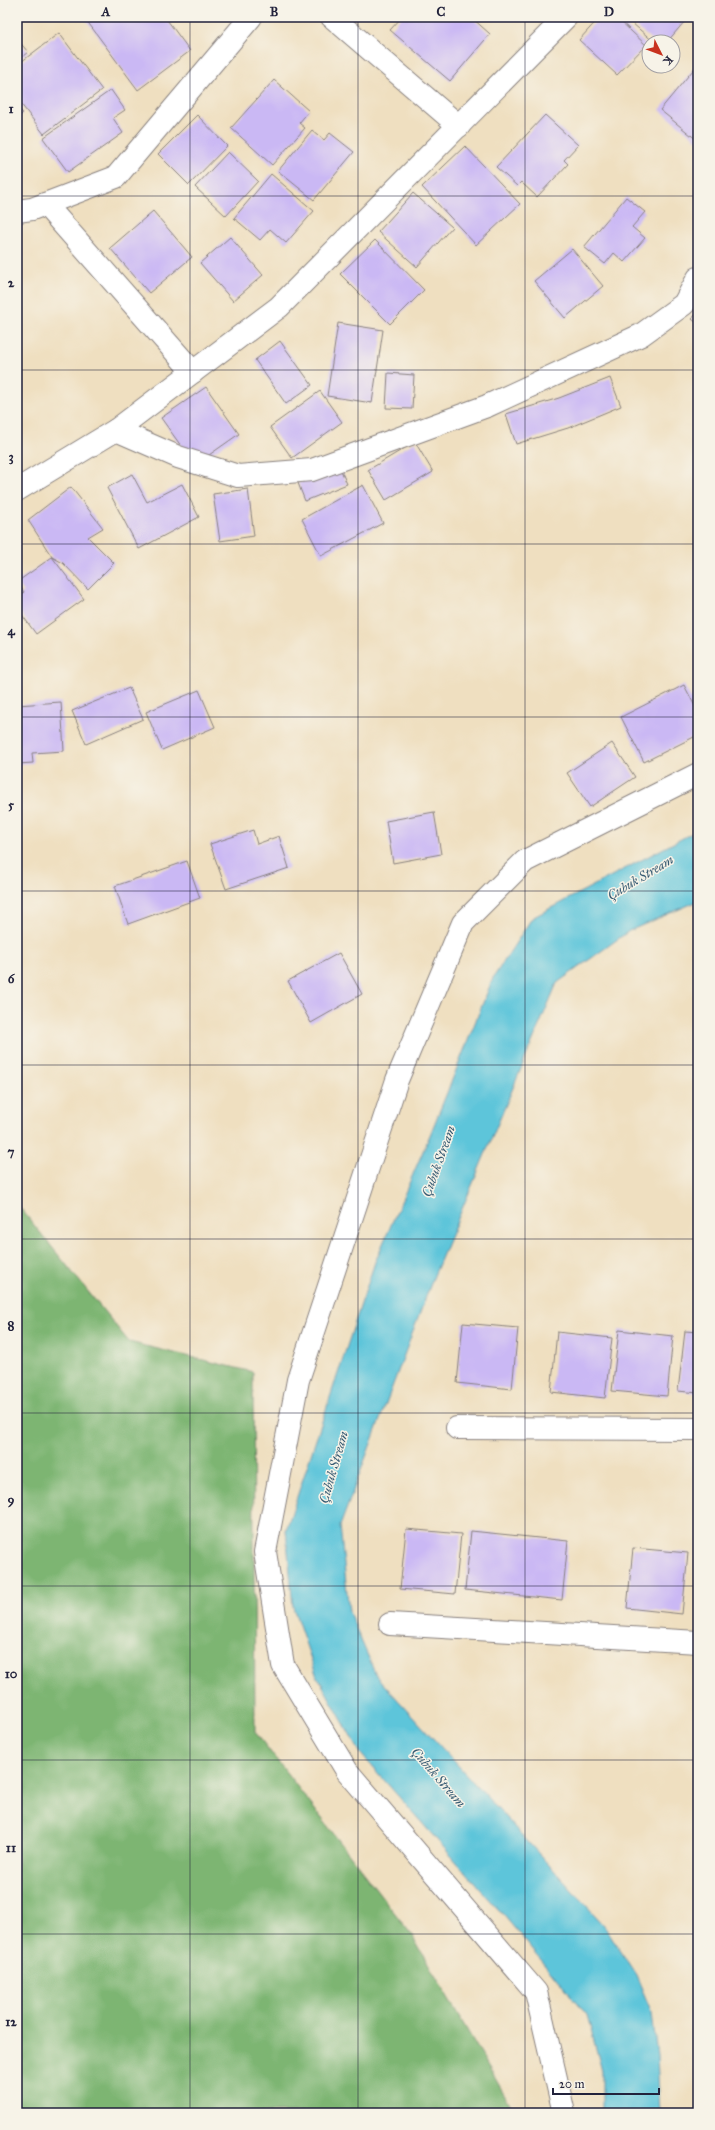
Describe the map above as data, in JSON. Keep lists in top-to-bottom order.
{
  "water": ["Çubuk Stream"],
  "scale_bar": "20 m",
  "north": "bottom right",
  "grid": {
    "columns": [
      "A",
      "B",
      "C",
      "D"
    ],
    "rows": [
      "1",
      "2",
      "3",
      "4",
      "5",
      "6",
      "7",
      "8",
      "9",
      "10",
      "11",
      "12"
    ]
  }
}
